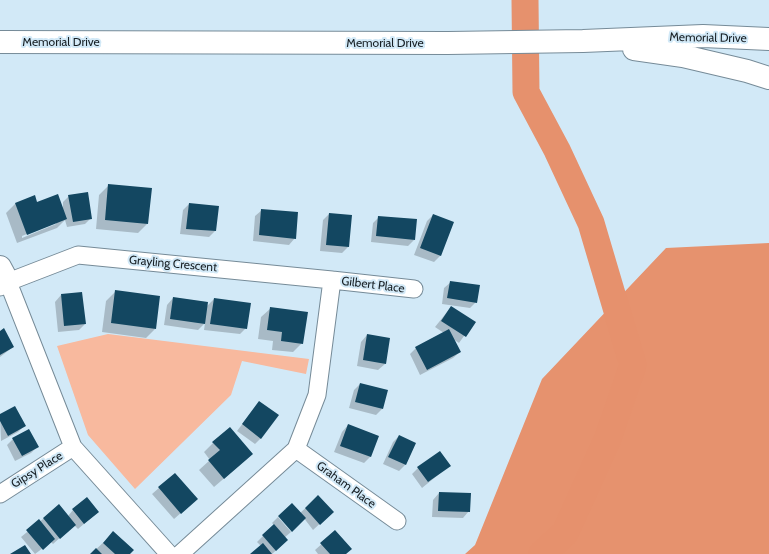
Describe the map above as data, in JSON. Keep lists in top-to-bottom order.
{
  "streets": {
    "highway": ["Memorial Drive"],
    "street": [
      "Grayling Crescent",
      "Gilbert Place",
      "Gipsy Place",
      "Graham Place"
    ]
  },
  "crossings": [
    ["Grayling Crescent", "Gilbert Place"],
    ["Grayling Crescent", "Gipsy Place"]
  ]
}
